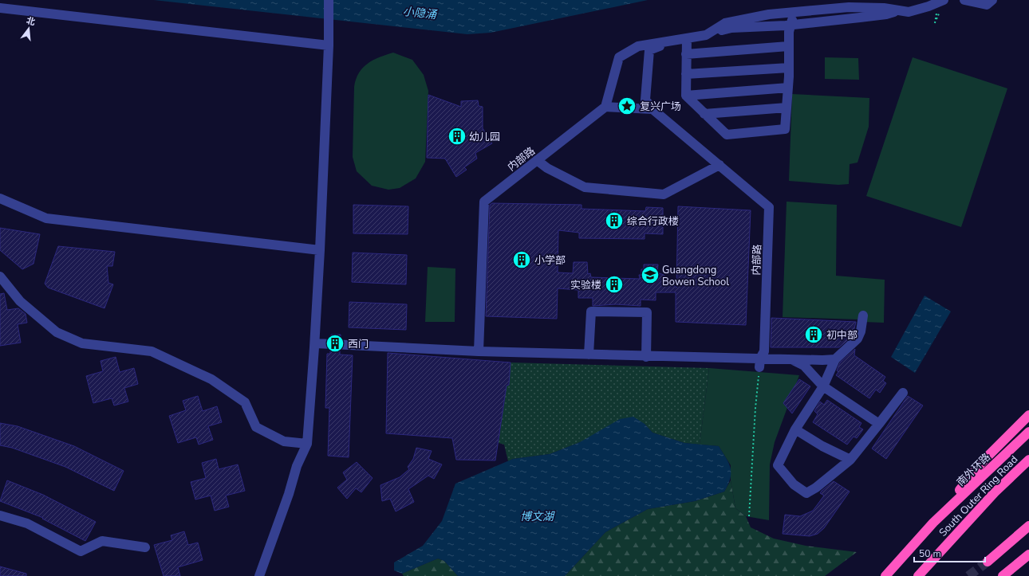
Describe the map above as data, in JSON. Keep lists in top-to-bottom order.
{
  "streets": {
    "highway": ["南外环路", "South Outer Ring Road"],
    "street": ["内部路"]
  },
  "crossings": [
    ["南外环路", "South Outer Ring Road"]
  ],
  "water": ["小隐涌", "博文湖"],
  "places": {
    "place": ["复兴广场"],
    "building": [
      "幼儿园",
      "综合行政楼",
      "小学部",
      "实验楼",
      "初中部",
      "西门"
    ],
    "school or university": ["Guangdong Bowen School"]
  },
  "scale_bar": "50 m",
  "north": "top"
}
